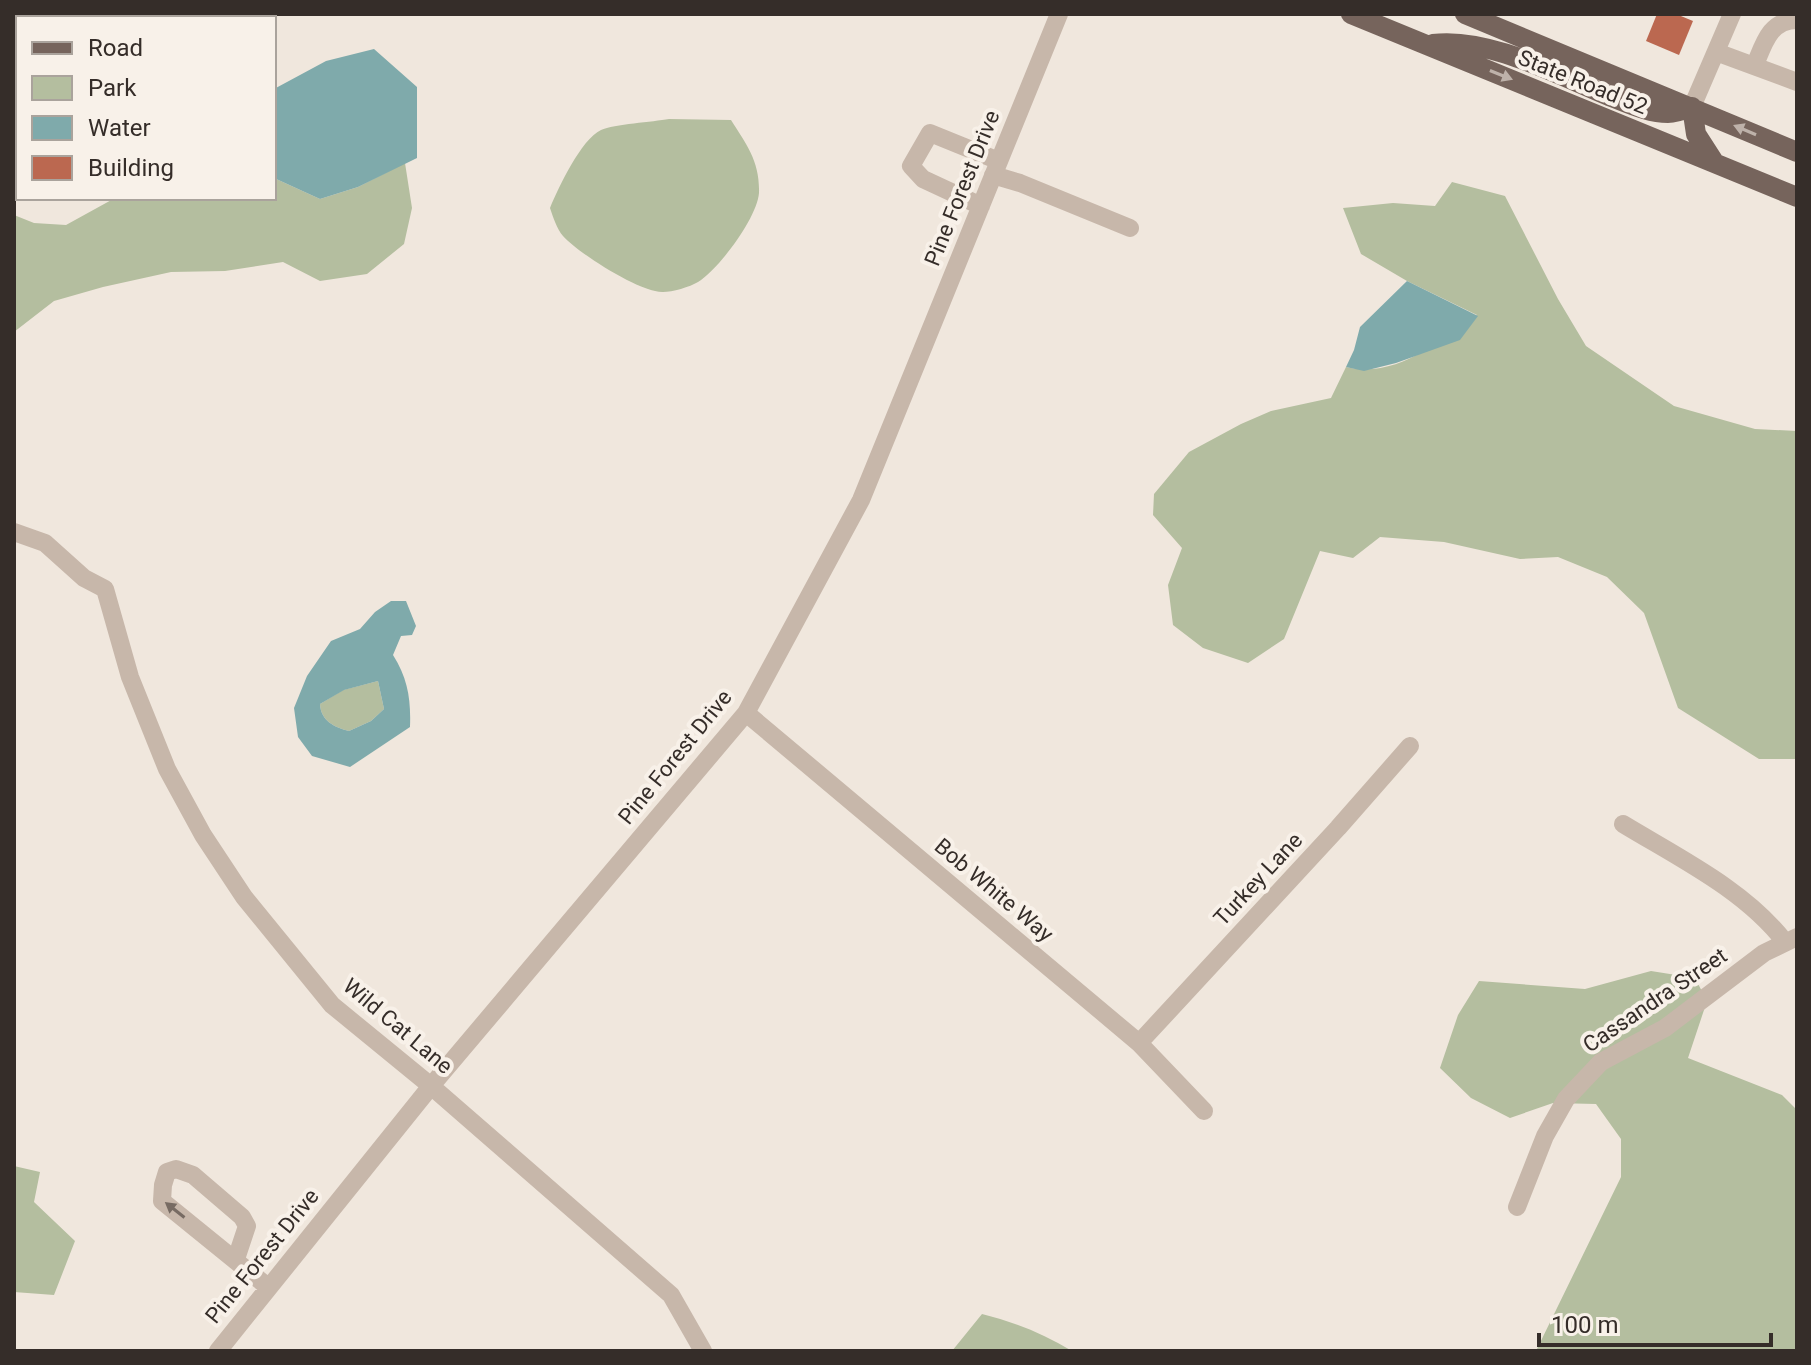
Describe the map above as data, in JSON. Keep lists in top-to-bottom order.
{
  "streets": {
    "main road": ["State Road 52"],
    "street": [
      "Pine Forest Drive",
      "Turkey Lane",
      "Bob White Way",
      "Cassandra Street",
      "Wild Cat Lane"
    ]
  },
  "crossings": [
    ["Pine Forest Drive", "Bob White Way"],
    ["Pine Forest Drive", "Wild Cat Lane"],
    ["Turkey Lane", "Bob White Way"]
  ],
  "legend": [
    "Road",
    "Park",
    "Water",
    "Building"
  ],
  "scale_bar": "100 m"
}
